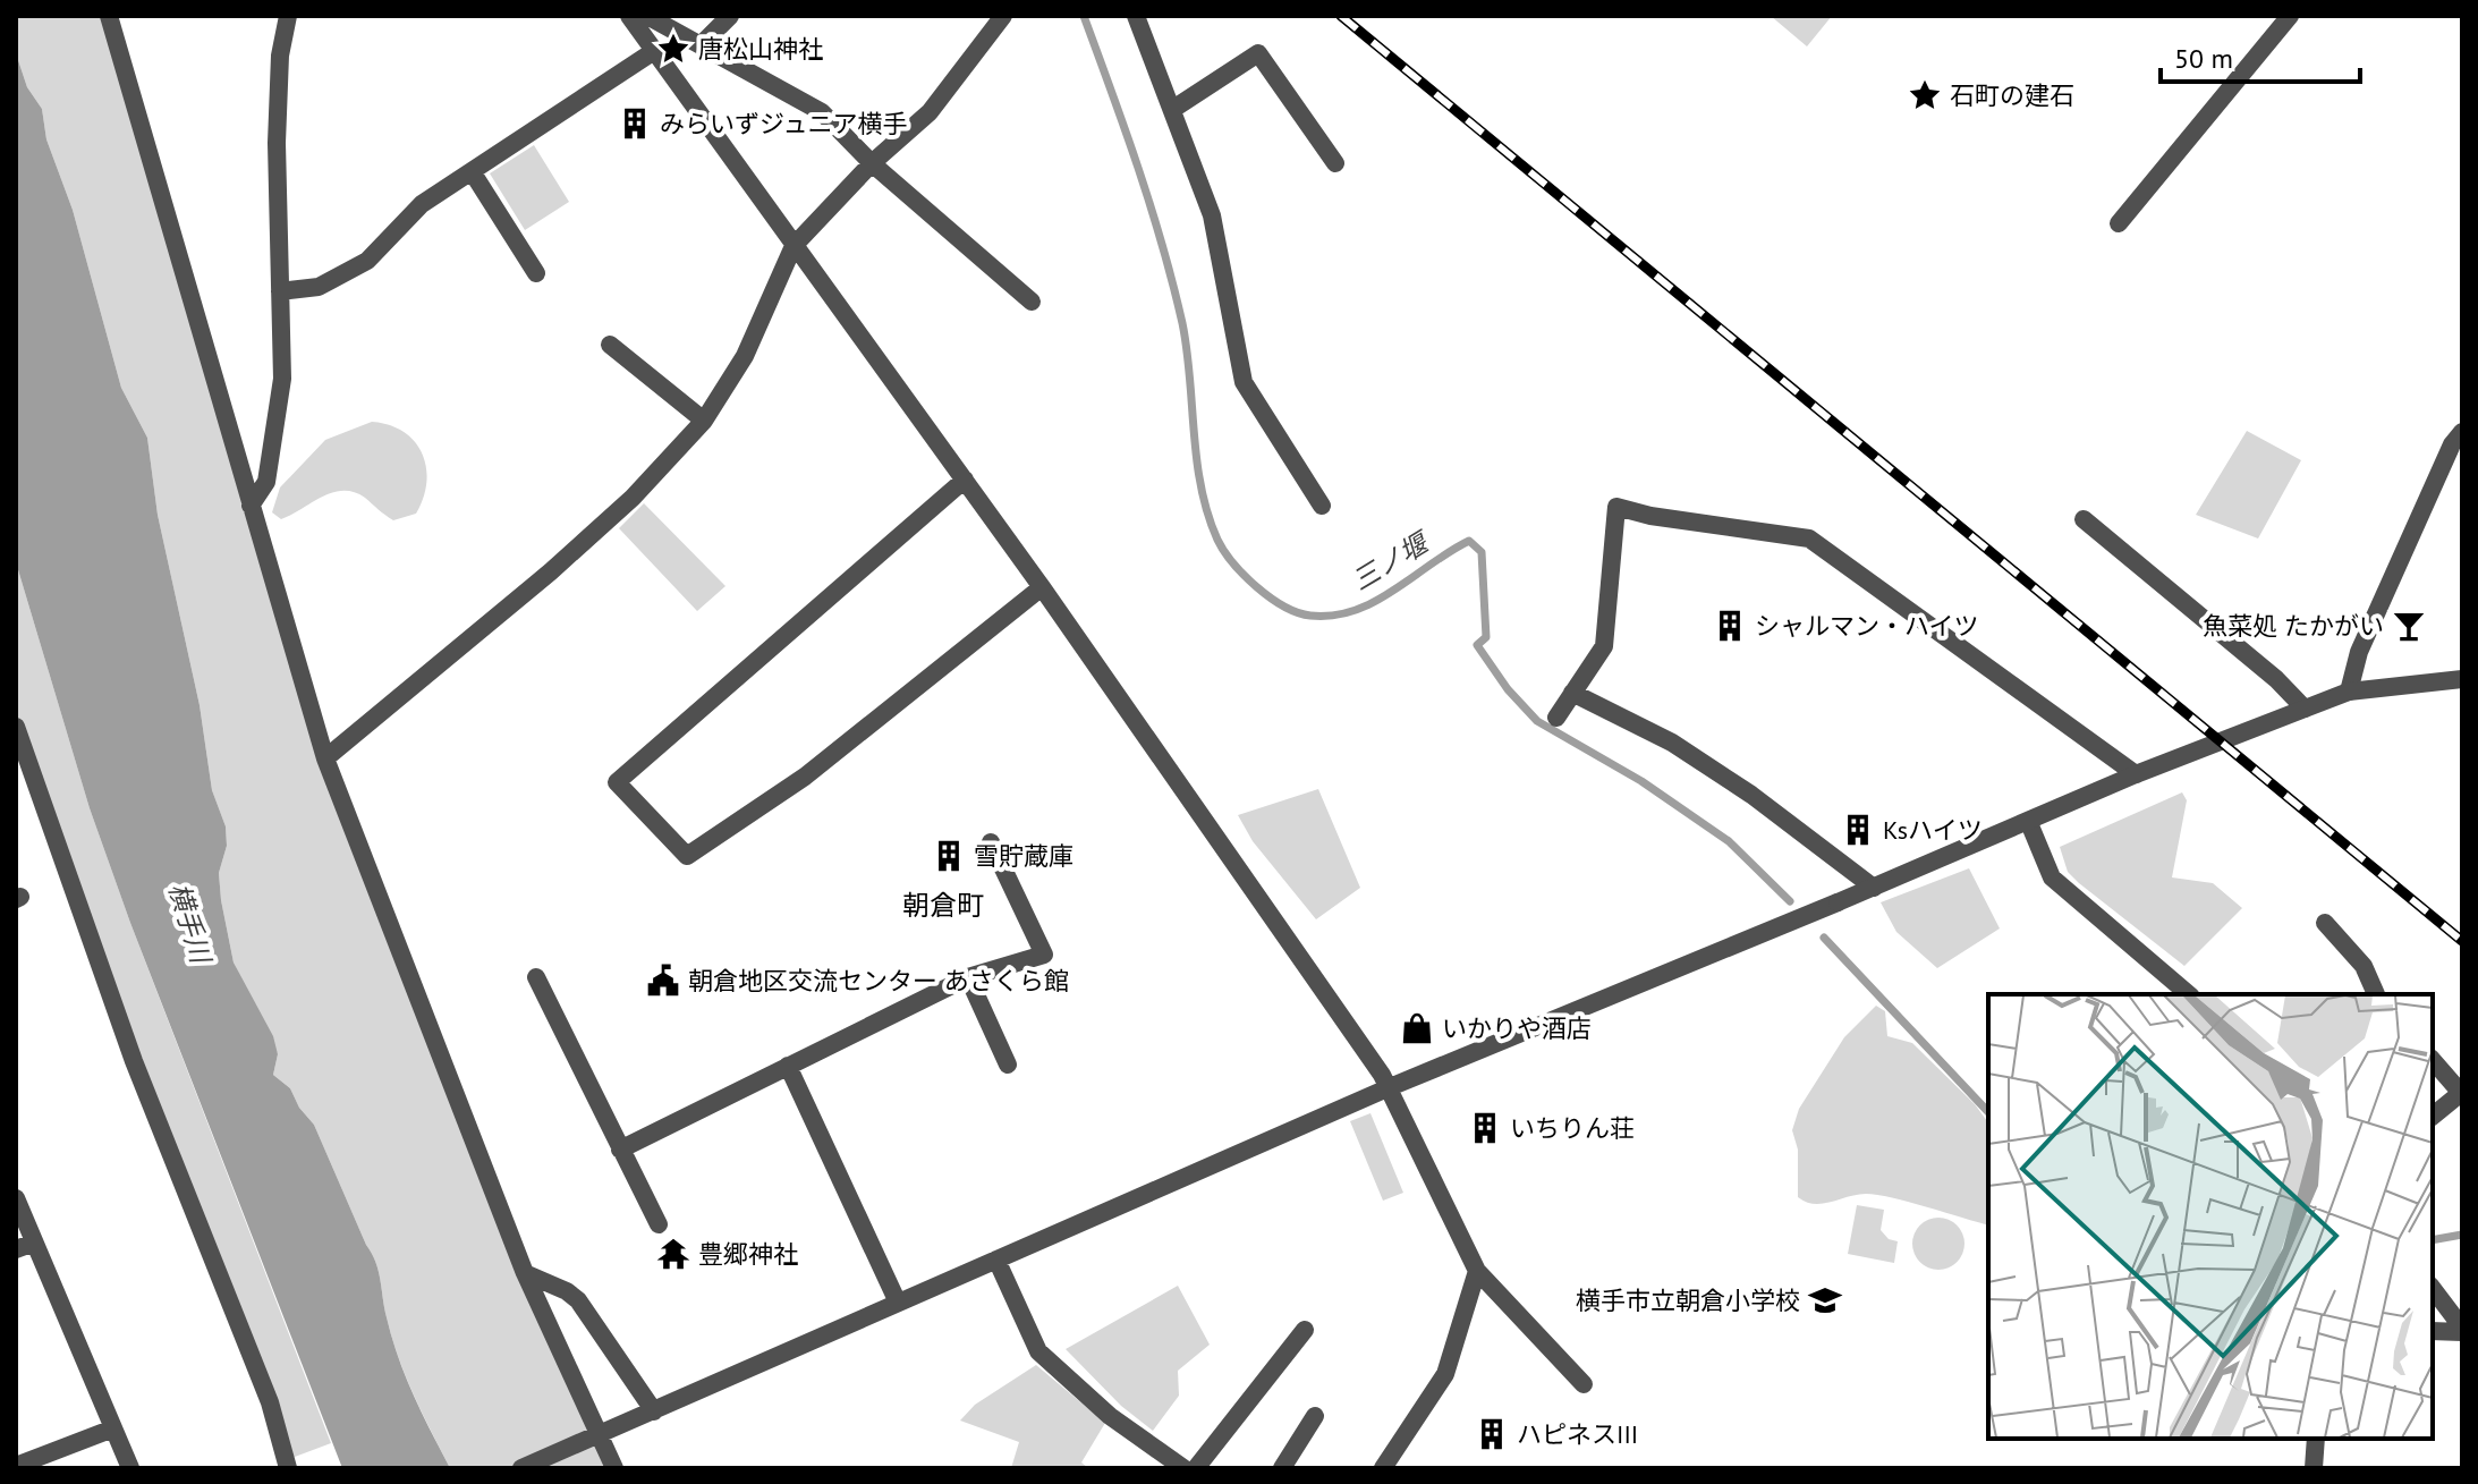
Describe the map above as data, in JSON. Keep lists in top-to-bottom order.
{
  "districts": ["朝倉町"],
  "water": ["三ノ堰", "横手川"],
  "places": {
    "place": ["唐松山神社", "石町の建石"],
    "building": [
      "みらいずジュニア横手",
      "シャルマン・ハイツ",
      "Ksハイツ",
      "雪貯蔵庫",
      "いちりん荘",
      "ハピネスIII"
    ],
    "bar": ["魚菜処 たかがい"],
    "public building": ["朝倉地区交流センター あさくら館"],
    "shop": ["いかりや酒店"],
    "temple": ["豊郷神社"],
    "school or university": ["横手市立朝倉小学校"]
  },
  "scale_bar": "50 m"
}
